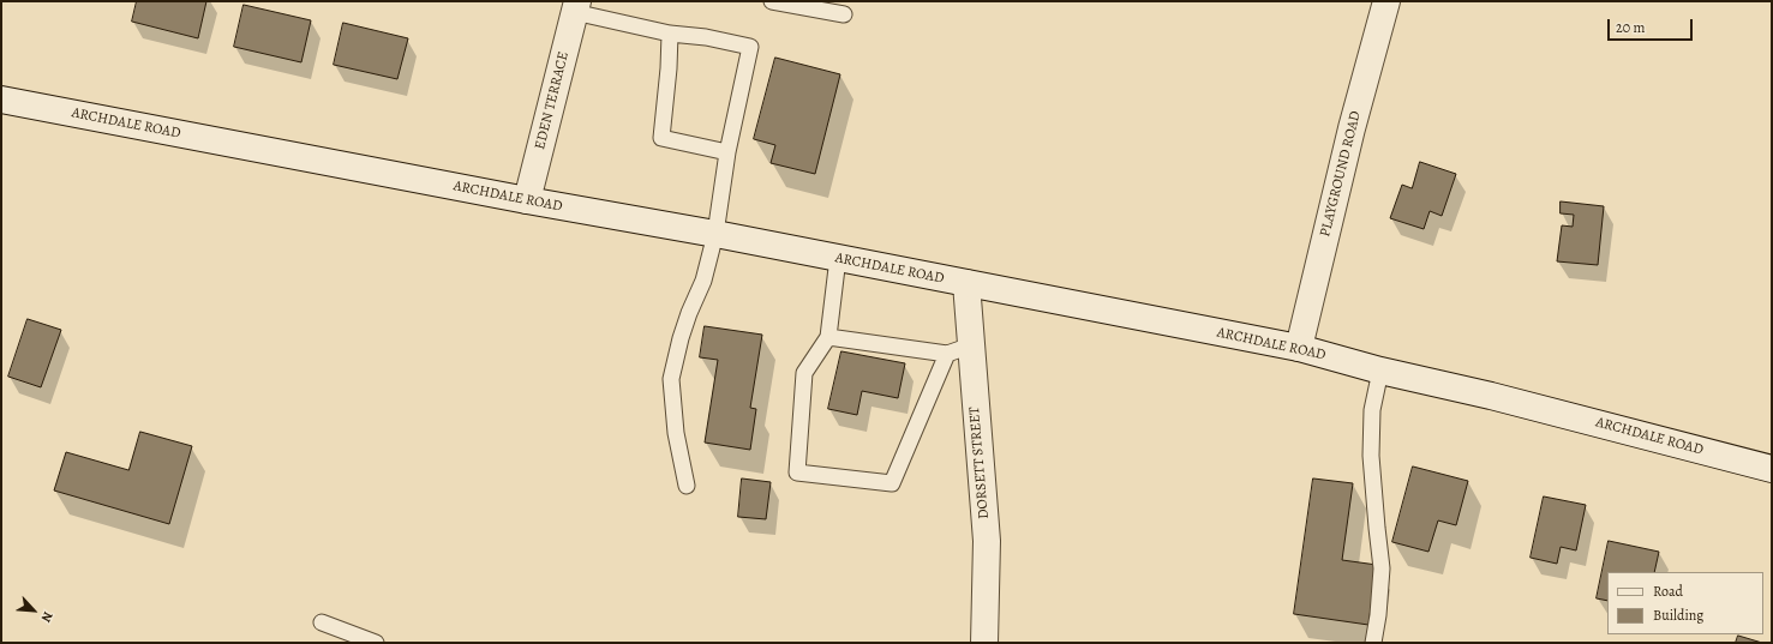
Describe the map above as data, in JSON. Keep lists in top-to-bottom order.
{
  "streets": {
    "main road": [
      "EDEN TERRACE",
      "ARCHDALE ROAD",
      "PLAYGROUND ROAD",
      "DORSETT STREET"
    ]
  },
  "crossings": [
    ["EDEN TERRACE", "ARCHDALE ROAD"],
    ["ARCHDALE ROAD", "PLAYGROUND ROAD"],
    ["ARCHDALE ROAD", "DORSETT STREET"]
  ],
  "legend": ["Road", "Building"],
  "scale_bar": "20 m",
  "north": "bottom right"
}
